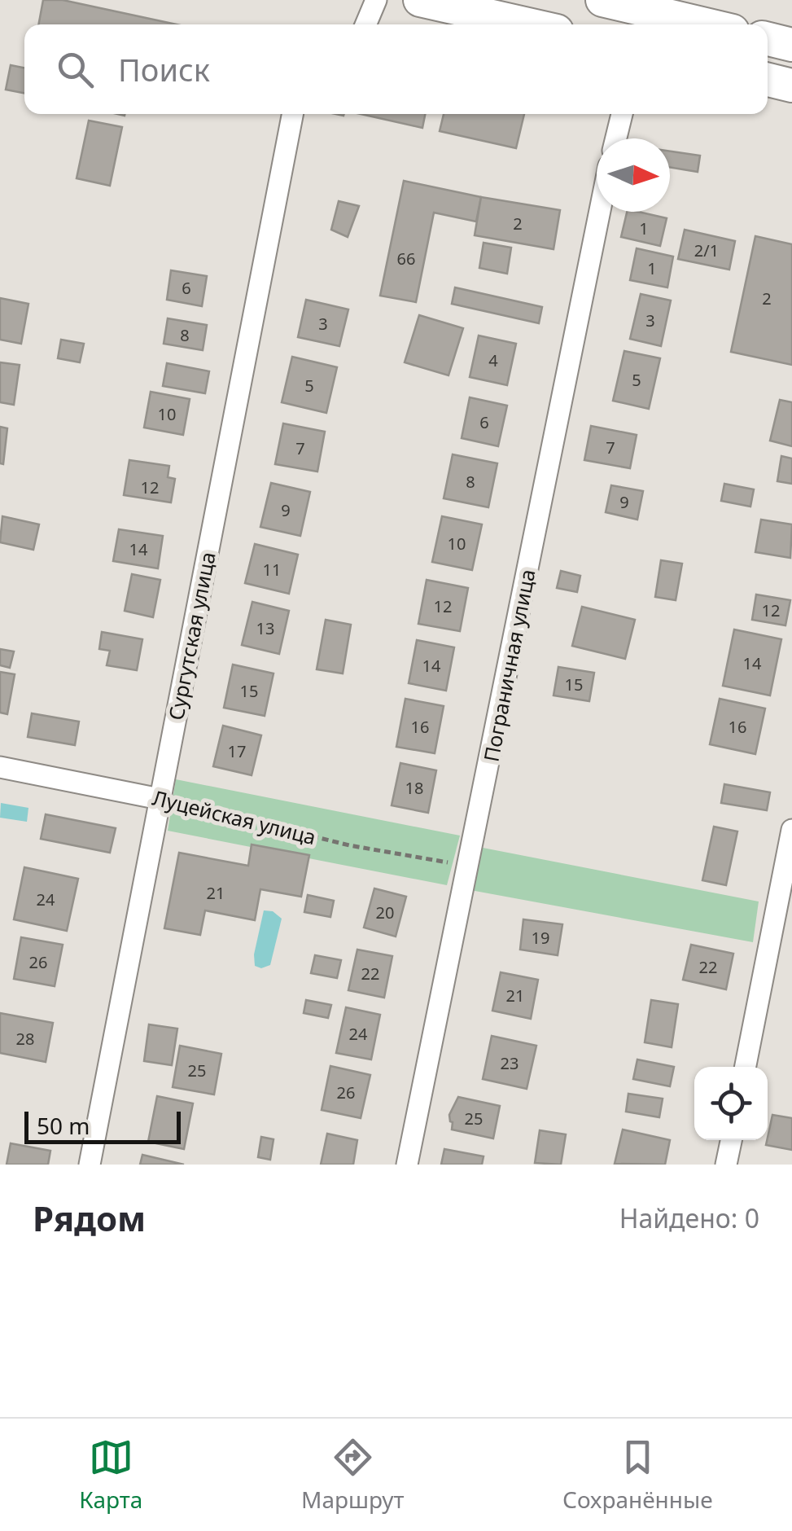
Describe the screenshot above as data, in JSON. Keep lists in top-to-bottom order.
{
  "streets": {
    "street": ["Сургутская улица", "Пограничная улица", "Луцейская улица"]
  },
  "crossings": [
    ["Сургутская улица", "Луцейская улица"],
    ["Пограничная улица", "Луцейская улица"]
  ],
  "house_numbers": [
    "2",
    "1",
    "2/1",
    "66",
    "1",
    "6",
    "2",
    "3",
    "3",
    "8",
    "4",
    "5",
    "5",
    "10",
    "6",
    "7",
    "7",
    "8",
    "12",
    "9",
    "9",
    "10",
    "14",
    "11",
    "12",
    "12",
    "13",
    "14",
    "14",
    "15",
    "15",
    "16",
    "16",
    "17",
    "18",
    "21",
    "24",
    "20",
    "19",
    "26",
    "22",
    "22",
    "21",
    "24",
    "28",
    "23",
    "25",
    "26",
    "25"
  ],
  "scale_bar": "50 m",
  "north": "right",
  "page": {
    "search": "Поиск",
    "scale": "50 m",
    "heading": ["Рядом", "Найдено: 0"],
    "nav": ["Карта", "Маршрут", "Сохранённые"]
  }
}
